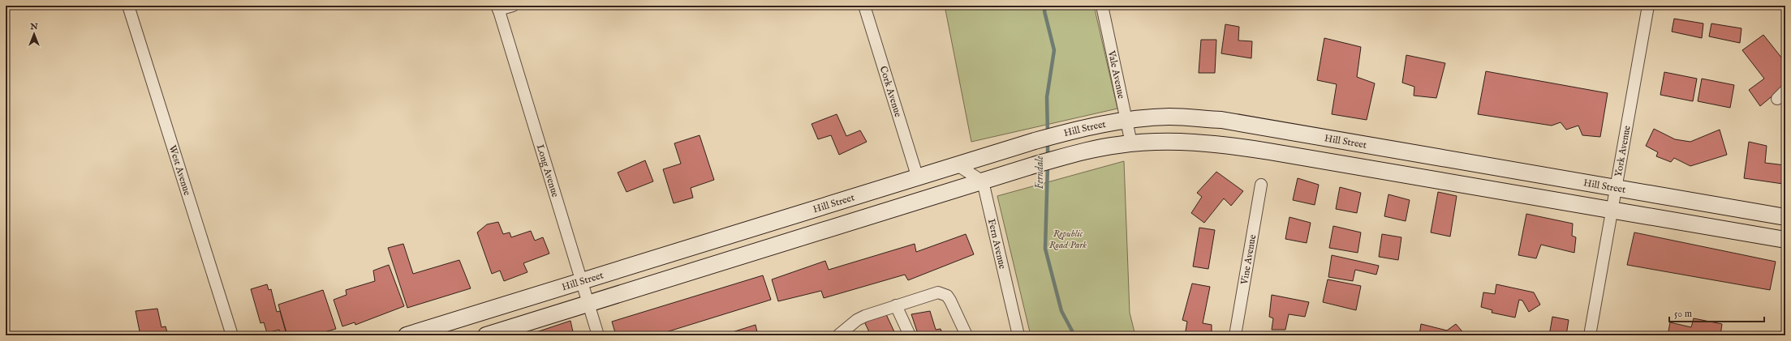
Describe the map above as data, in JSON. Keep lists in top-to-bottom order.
{
  "streets": {
    "main road": ["Hill Street"],
    "street": [
      "Vale Avenue",
      "Cork Avenue",
      "York Avenue",
      "West Avenue",
      "Long Avenue",
      "Fern Avenue",
      "Vine Avenue"
    ]
  },
  "crossings": [
    ["Vale Avenue", "Hill Street"],
    ["Cork Avenue", "Hill Street"],
    ["Hill Street", "York Avenue"],
    ["Hill Street", "Long Avenue"]
  ],
  "water": ["Ferndale"],
  "parks": ["Republic Road Park"],
  "scale_bar": "50 m",
  "north": "top"
}
